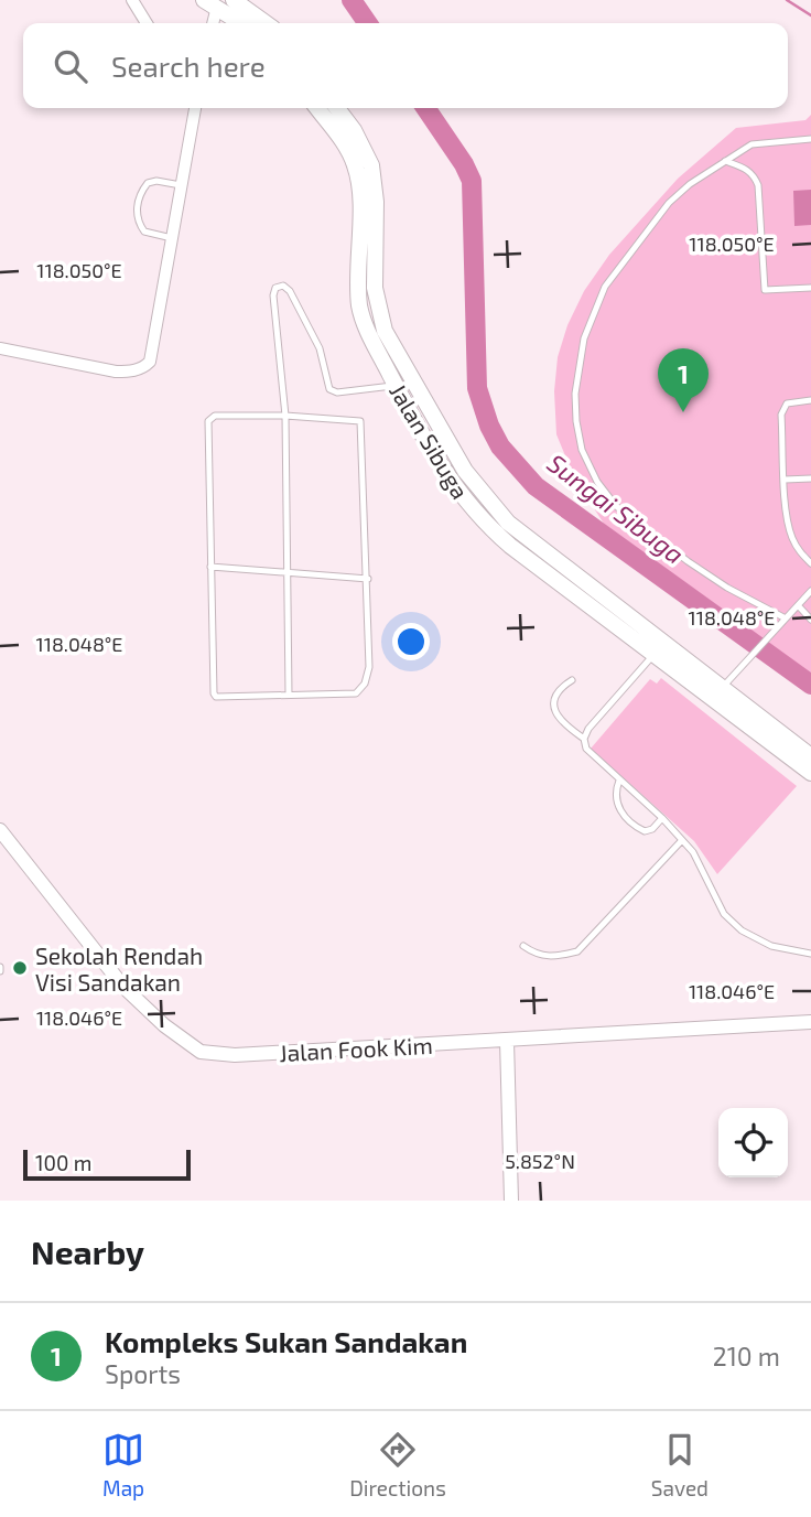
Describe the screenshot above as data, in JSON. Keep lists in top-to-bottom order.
{
  "streets": {
    "main road": ["Jalan Sibuga"],
    "street": ["Jalan Fook Kim"]
  },
  "water": ["Sungai Sibuga"],
  "places": ["Sekolah Rendah Visi Sandakan"],
  "scale_bar": "100 m",
  "page": {
    "search": "Search here",
    "pins": "1",
    "scale": "100 m",
    "heading": "Nearby",
    "list": [
      {
        "mark": "1",
        "name": "Kompleks Sukan Sandakan",
        "note": "Sports",
        "value": "210 m"
      }
    ],
    "nav": ["Map", "Directions", "Saved"]
  },
  "coordinates": [
    "118.050°E",
    "118.048°E",
    "118.046°E",
    "5.852°N"
  ]
}
